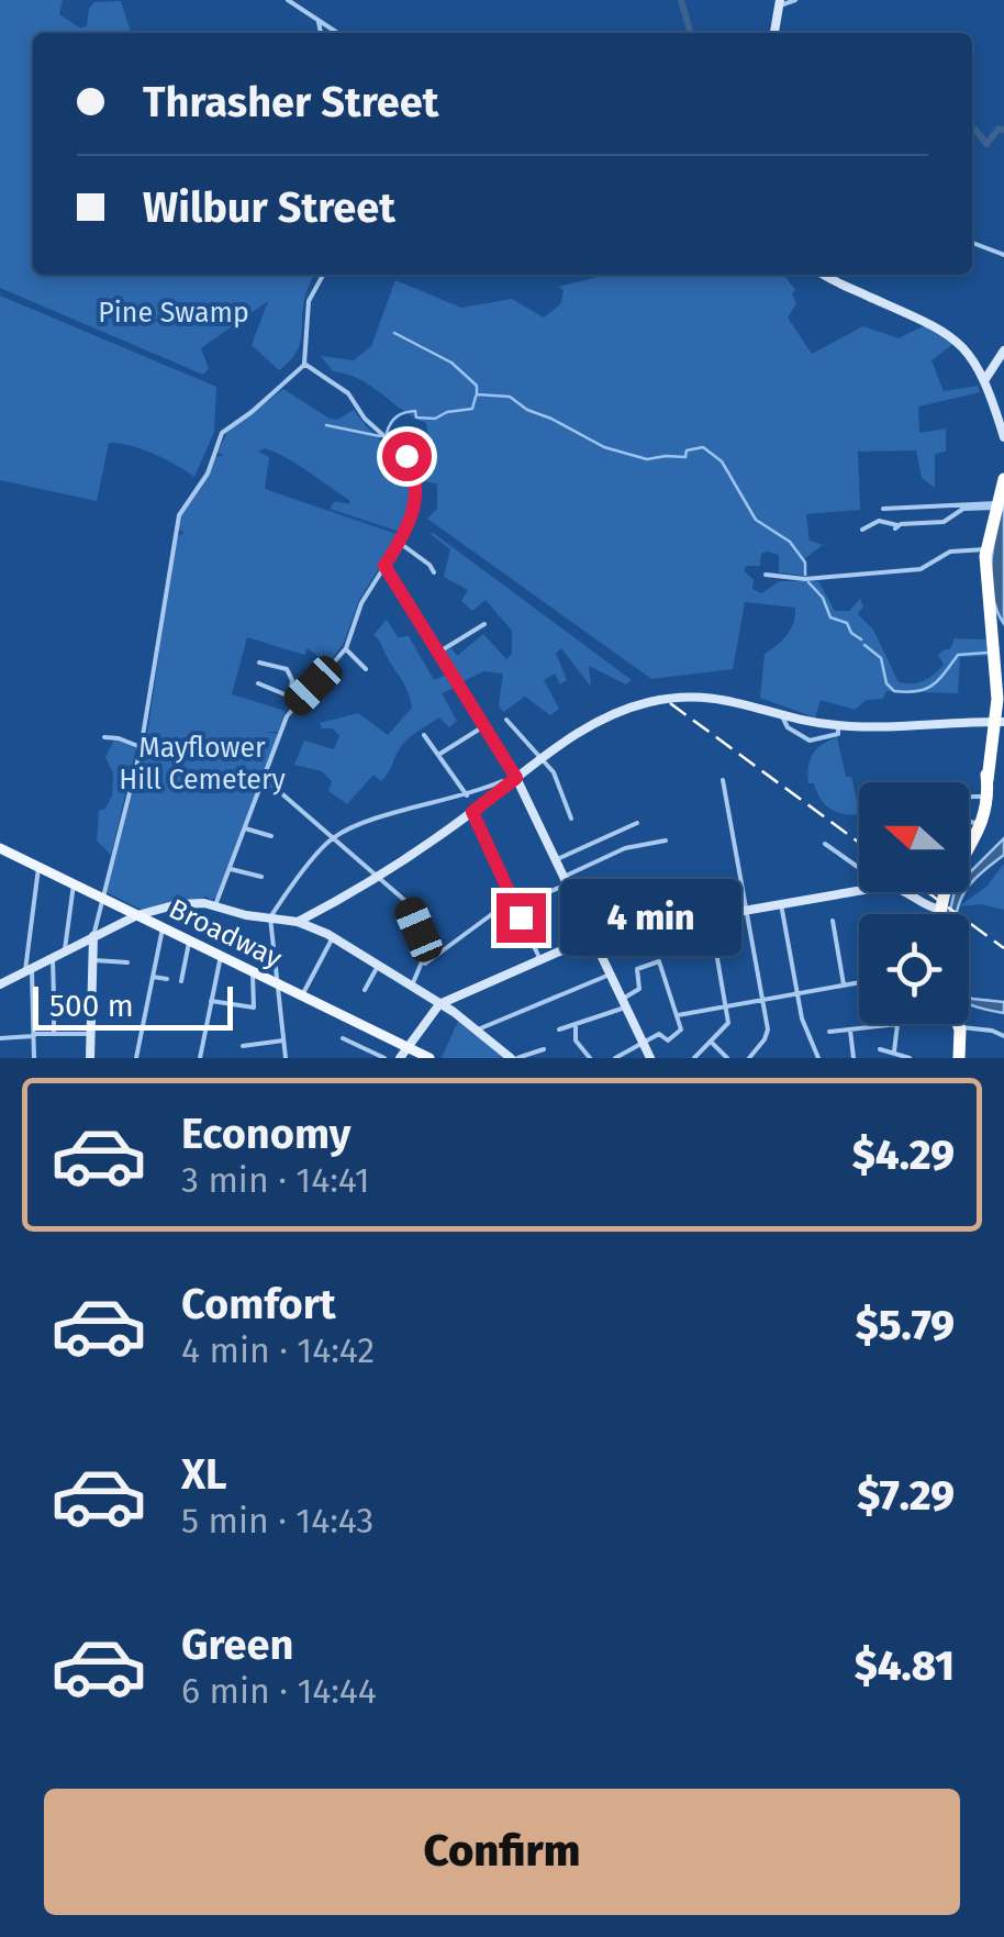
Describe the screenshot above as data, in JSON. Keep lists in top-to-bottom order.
{
  "streets": {
    "main road": ["Broadway"]
  },
  "parks": ["Pine Swamp", "Mayflower Hill Cemetery"],
  "scale_bar": "500 m",
  "north": "left",
  "page": {
    "banner": ["Thrasher Street", "Wilbur Street"],
    "bubble": "4 min",
    "scale": "500 m",
    "list": [
      {
        "name": "Economy",
        "note": "3 min · 14:41",
        "value": "$4.29"
      },
      {
        "name": "Comfort",
        "note": "4 min · 14:42",
        "value": "$5.79"
      },
      {
        "name": "XL",
        "note": "5 min · 14:43",
        "value": "$7.29"
      },
      {
        "name": "Green",
        "note": "6 min · 14:44",
        "value": "$4.81"
      }
    ],
    "buttons": "Confirm"
  }
}
